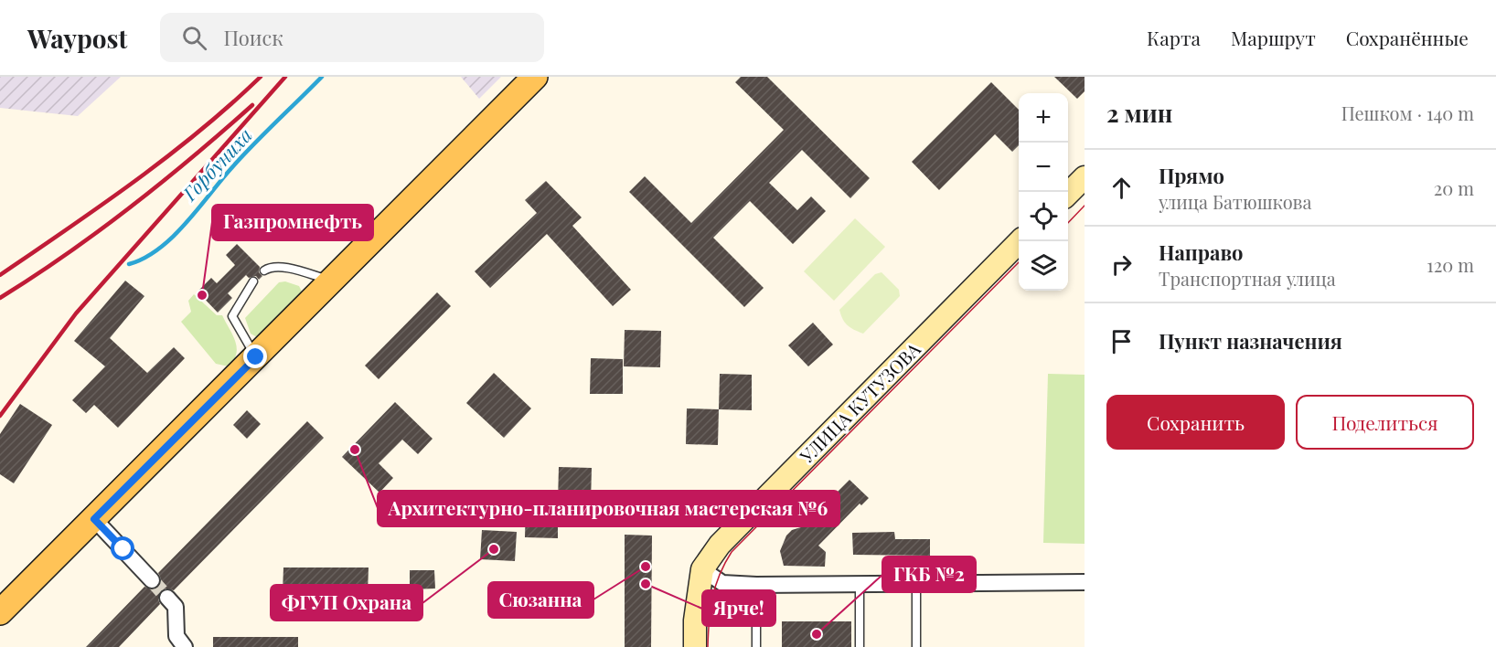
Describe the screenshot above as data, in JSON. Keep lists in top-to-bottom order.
{
  "streets": {
    "main road": ["УЛИЦА КУТУЗОВА"]
  },
  "water": ["Горбуниха"],
  "places": [
    "Газпромнефть",
    "Архитектурно-планировочная мастерская №6",
    "ФГУП Охрана",
    "Сюзанна",
    "Ярче!",
    "ГКБ №2"
  ],
  "page": {
    "header": "Waypost",
    "search": "Поиск",
    "nav": ["Карта", "Маршрут", "Сохранённые"],
    "heading": ["2 мин", "Пешком · 140 m"],
    "map_buttons": ["+", "−"],
    "list": [
      ["Прямо", "улица Батюшкова", "20 m"],
      ["Направо", "Транспортная улица", "120 m"],
      "Пункт назначения"
    ],
    "buttons": ["Сохранить", "Поделиться"]
  }
}
